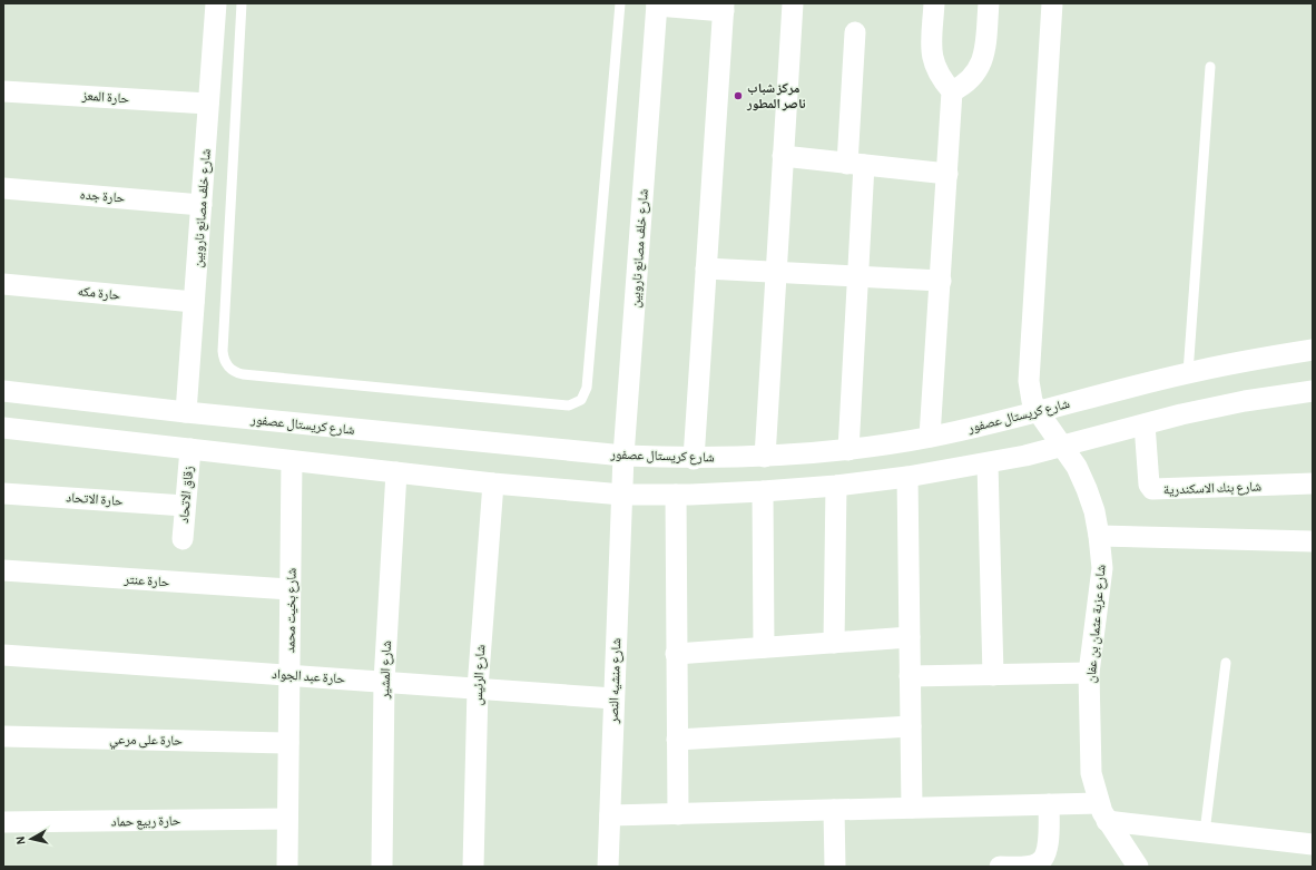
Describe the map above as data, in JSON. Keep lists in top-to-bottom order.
{
  "streets": {
    "street": [
      "حارة المعز",
      "حارة جده",
      "شارع خلف مصانع ناروبين",
      "حارة مكه",
      "شارع كريستال عصفور",
      "شارع بنك الاسكندرية",
      "زقاق الاتحاد",
      "حارة الاتحاد",
      "حارة عنتر",
      "شارع بخيت محمد",
      "شارع عزبة عثمان بن عفان",
      "شارع المشير",
      "شارع الرئيس",
      "حارة عبد الجواد",
      "شارع منشيه النصر",
      "حارة على مرعي",
      "حارة ربيع حماد"
    ]
  },
  "crossings": [
    ["حارة المعز", "شارع خلف مصانع ناروبين"],
    ["حارة جده", "شارع خلف مصانع ناروبين"],
    ["شارع خلف مصانع ناروبين", "حارة مكه"],
    ["شارع خلف مصانع ناروبين", "شارع كريستال عصفور"],
    ["شارع خلف مصانع ناروبين", "شارع منشيه النصر"],
    ["شارع كريستال عصفور", "شارع عزبة عثمان بن عفان"],
    ["زقاق الاتحاد", "حارة الاتحاد"],
    ["حارة عنتر", "شارع بخيت محمد"],
    ["شارع بخيت محمد", "حارة عبد الجواد"],
    ["شارع بخيت محمد", "حارة على مرعي"],
    ["شارع بخيت محمد", "حارة ربيع حماد"],
    ["شارع المشير", "حارة عبد الجواد"],
    ["شارع الرئيس", "حارة عبد الجواد"],
    ["حارة عبد الجواد", "شارع منشيه النصر"]
  ],
  "places": ["مركز شباب ناصر المطور"],
  "north": "left"
}
